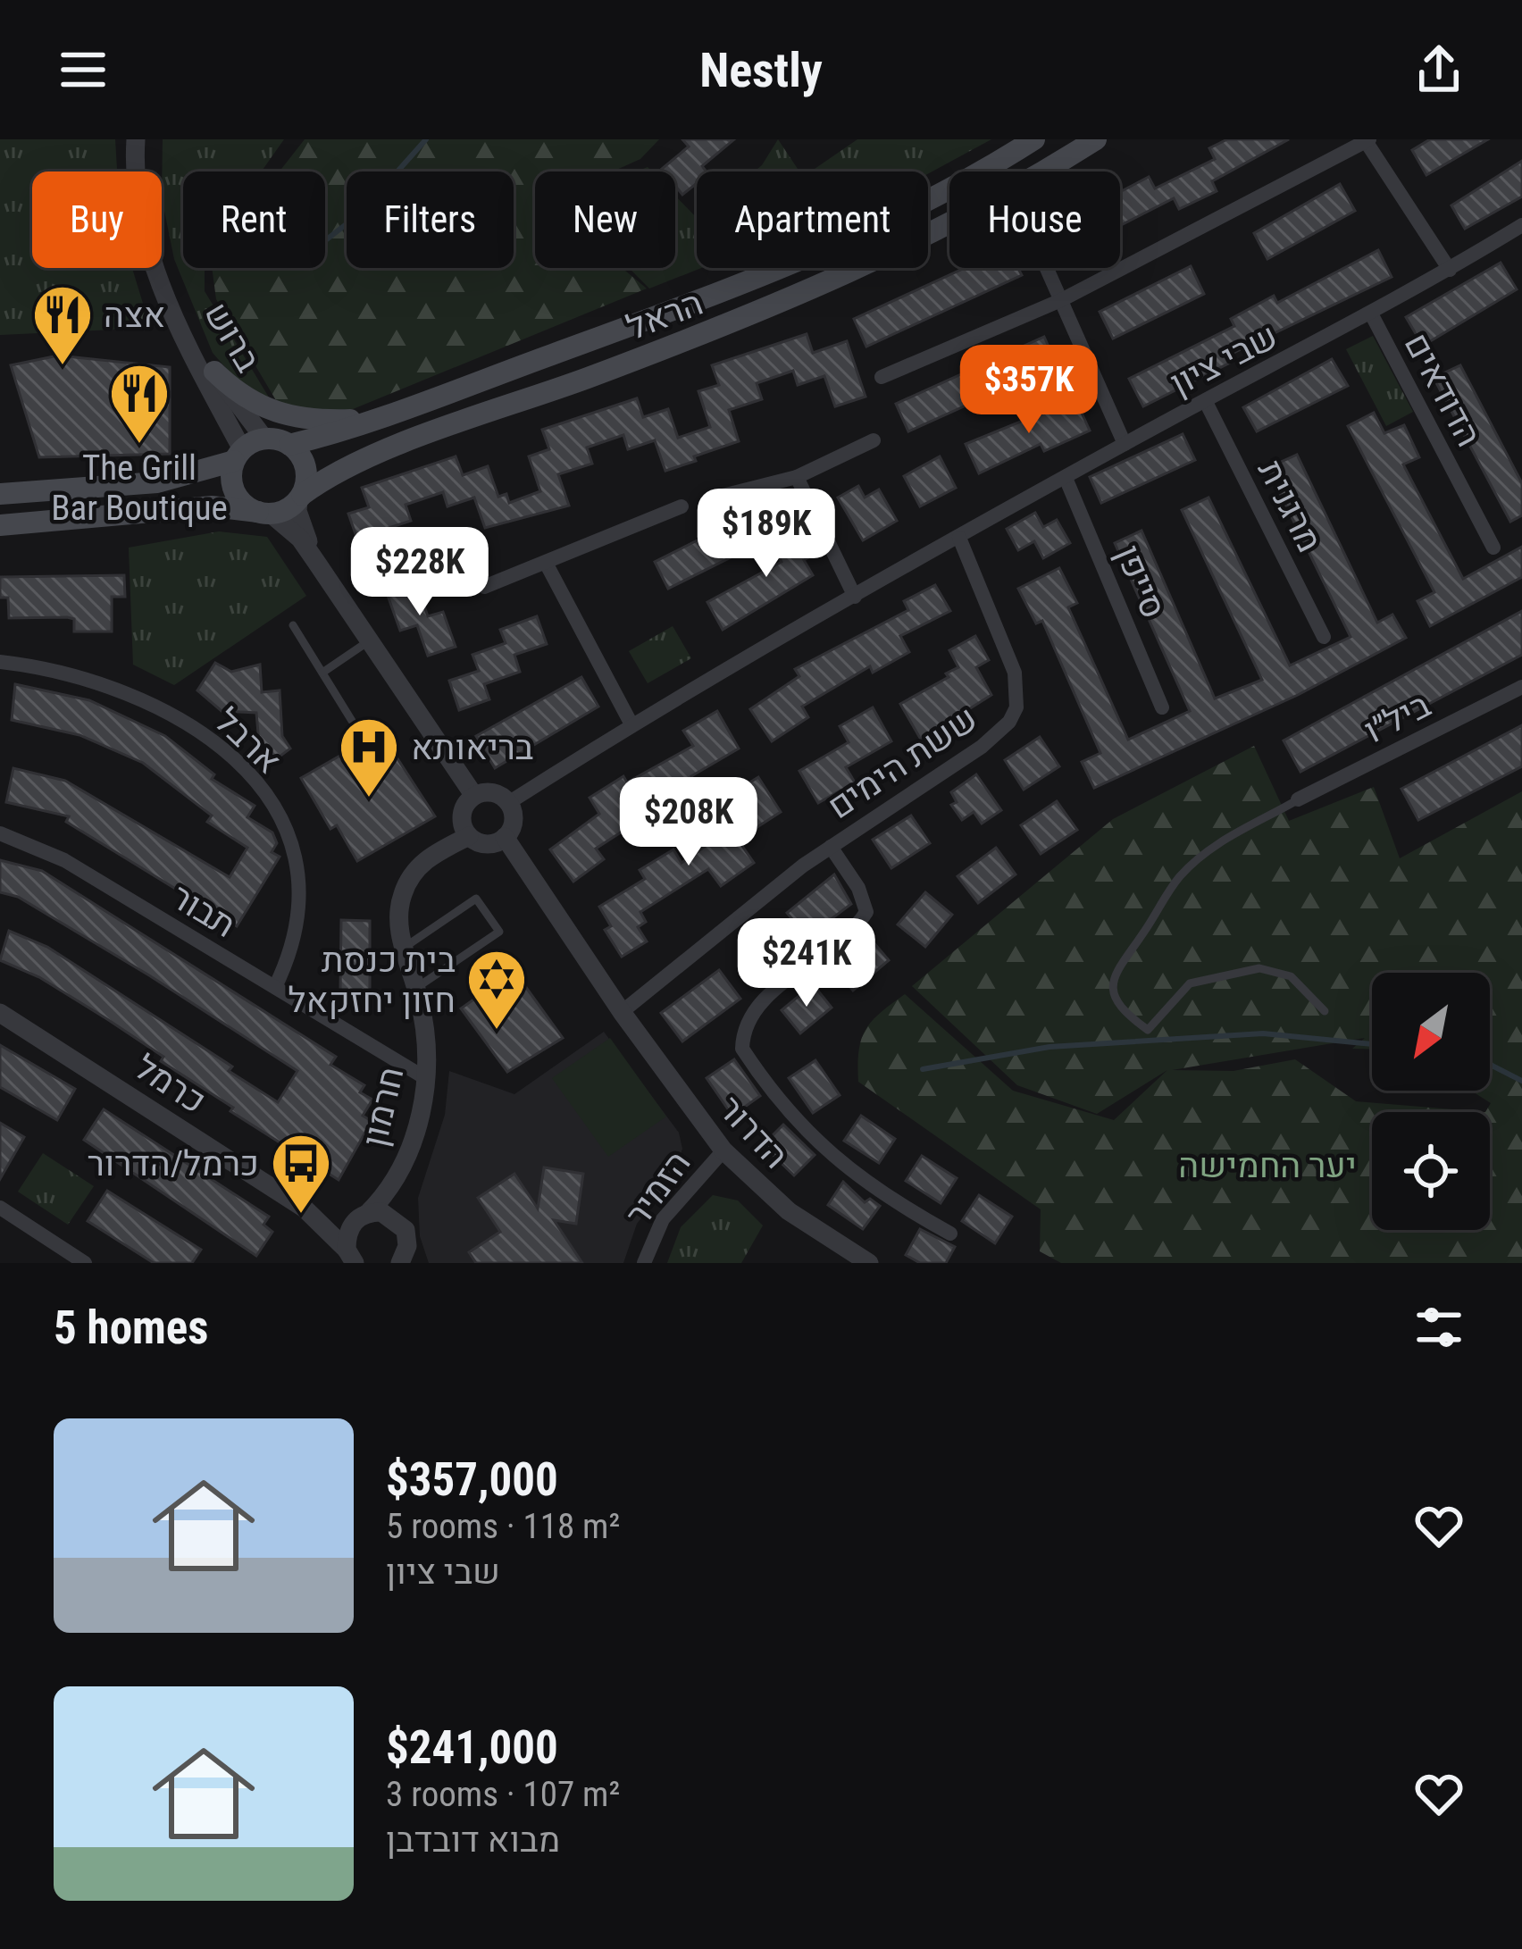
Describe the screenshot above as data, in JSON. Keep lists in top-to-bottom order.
{
  "streets": {
    "main road": ["הראל"],
    "street": [
      "ברוש",
      "שבי ציון",
      "הדודאים",
      "מרגנית",
      "סייפן",
      "ביל״ו",
      "ארבל",
      "ששת הימים",
      "תבור",
      "כרמל",
      "חרמון",
      "הדרור",
      "הזמיר"
    ]
  },
  "crossings": [
    ["הראל", "ברוש"],
    ["שבי ציון", "הדודאים"],
    ["שבי ציון", "מרגנית"],
    ["שבי ציון", "סייפן"],
    ["שבי ציון", "ששת הימים"],
    ["שבי ציון", "חרמון"],
    ["שבי ציון", "הדרור"],
    ["ארבל", "תבור"],
    ["ששת הימים", "הדרור"],
    ["תבור", "חרמון"],
    ["כרמל", "חרמון"],
    ["חרמון", "הדרור"],
    ["הדרור", "הזמיר"]
  ],
  "parks": ["יער החמישה"],
  "places": {
    "restaurant": ["אצה", "The Grill Bar Boutique"],
    "hospital": ["בריאותא"],
    "synagogue": ["בית כנסת חזון יחזקאל"],
    "bus stop": ["כרמל/הדרור"]
  },
  "north": "bottom left",
  "page": {
    "header": "Nestly",
    "chip": [
      "Buy",
      "Rent",
      "Filters",
      "New",
      "Apartment",
      "House"
    ],
    "price": [
      "$357K",
      "$189K",
      "$228K",
      "$208K",
      "$241K"
    ],
    "heading": "5 homes",
    "list": [
      {
        "name": "$357,000",
        "note": "5 rooms · 118 m² · שבי ציון"
      },
      {
        "name": "$241,000",
        "note": "3 rooms · 107 m² · מבוא דובדבן"
      }
    ]
  }
}
